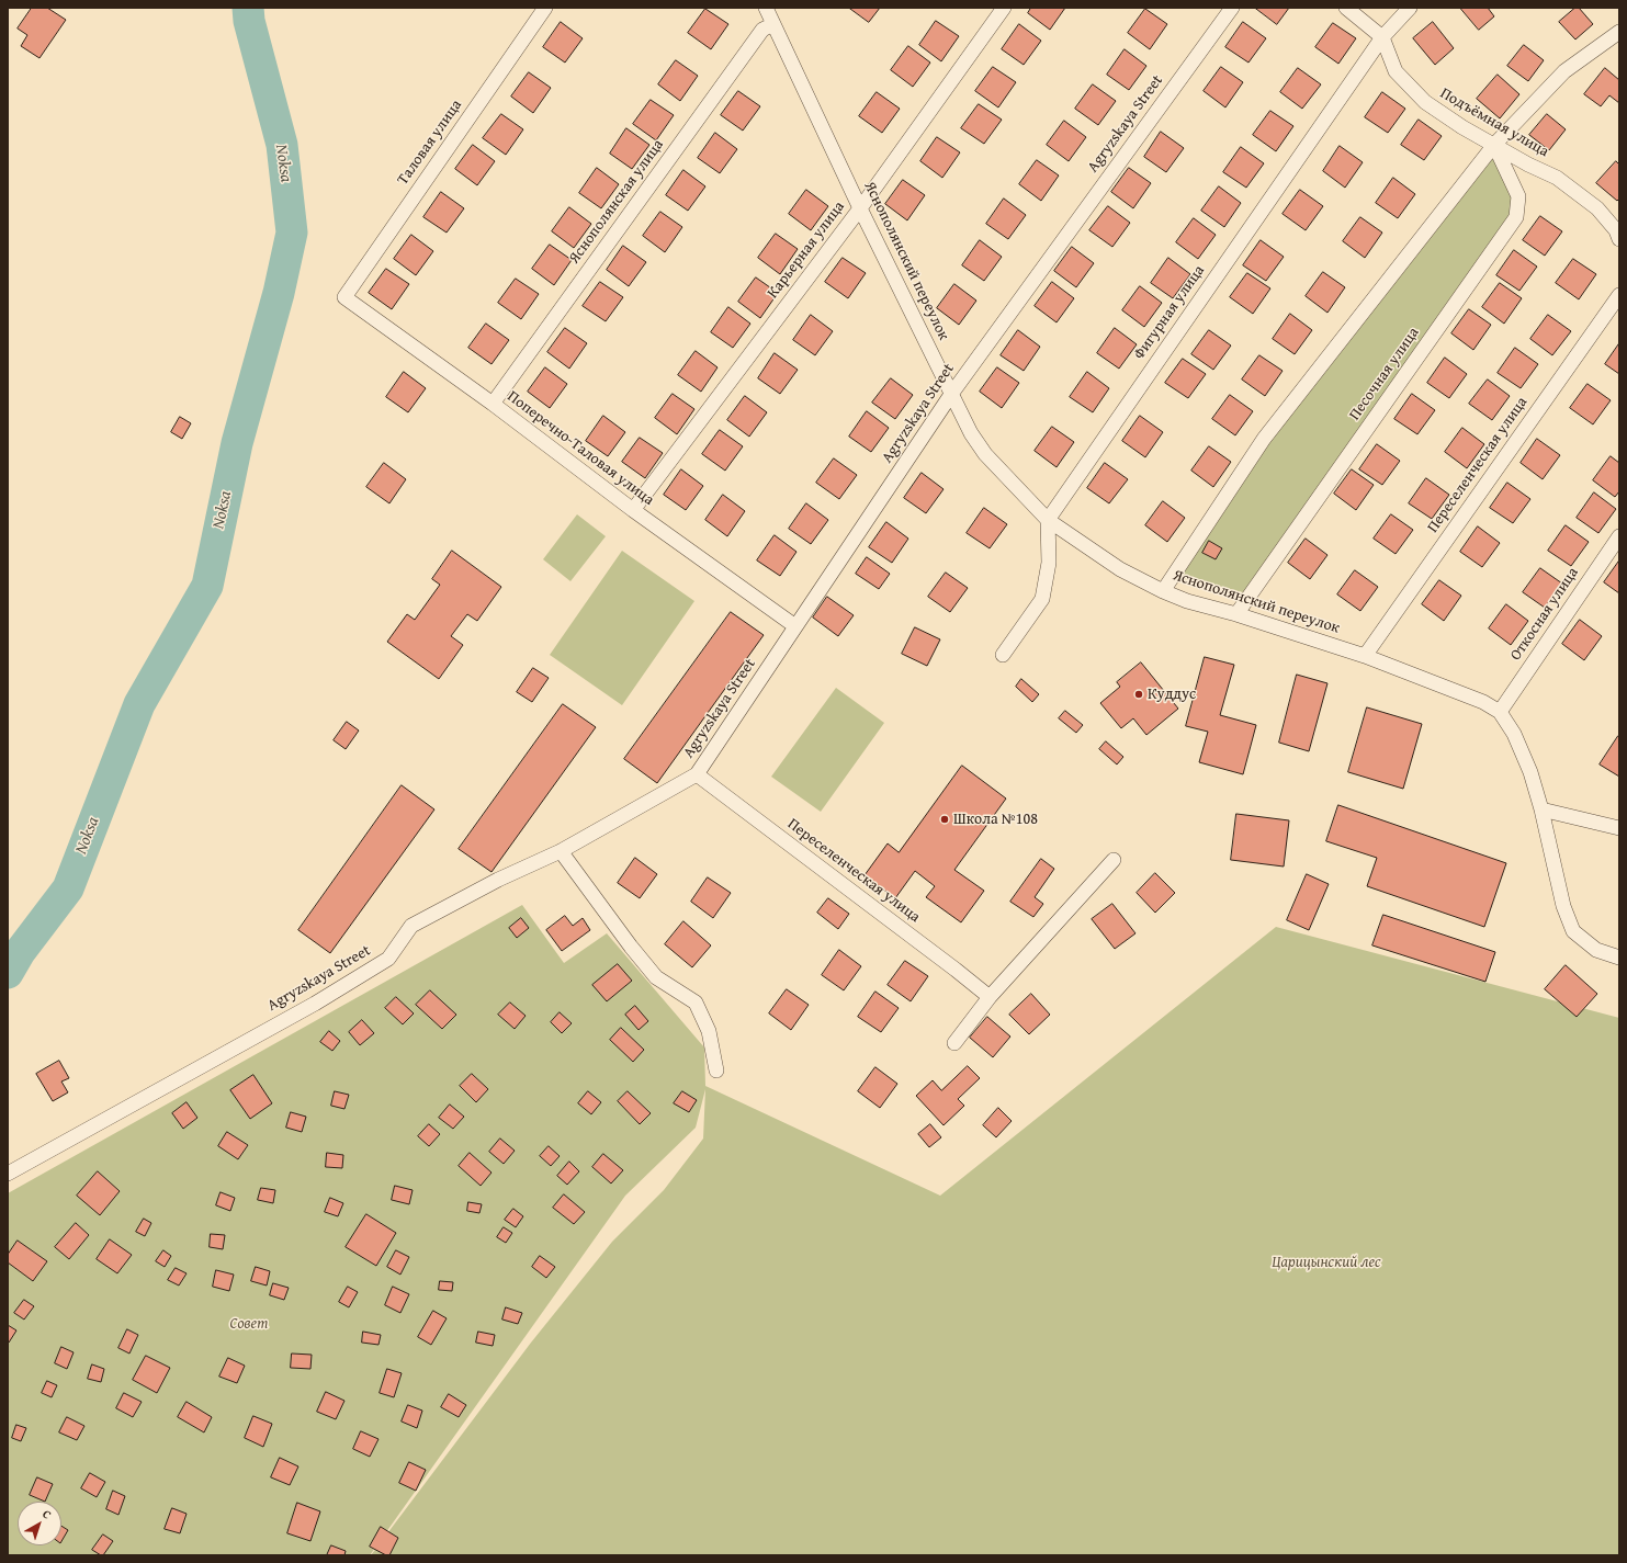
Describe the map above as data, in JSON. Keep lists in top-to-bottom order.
{
  "streets": {
    "street": [
      "Подъёмная улица",
      "Agryzskaya Street",
      "Таловая улица",
      "Яснополянская улица",
      "Карьерная улица",
      "Яснополянский переулок",
      "Фигурная улица",
      "Песочная улица",
      "Поперечно-Таловая улица",
      "Переселенческая улица",
      "Откосная улица"
    ]
  },
  "crossings": [
    ["Подъёмная улица", "Фигурная улица"],
    ["Подъёмная улица", "Песочная улица"],
    ["Agryzskaya Street", "Яснополянский переулок"],
    ["Agryzskaya Street", "Поперечно-Таловая улица"],
    ["Agryzskaya Street", "Переселенческая улица"],
    ["Таловая улица", "Поперечно-Таловая улица"],
    ["Яснополянская улица", "Яснополянский переулок"],
    ["Яснополянская улица", "Поперечно-Таловая улица"],
    ["Карьерная улица", "Яснополянский переулок"],
    ["Карьерная улица", "Поперечно-Таловая улица"],
    ["Яснополянский переулок", "Фигурная улица"],
    ["Яснополянский переулок", "Песочная улица"],
    ["Яснополянский переулок", "Переселенческая улица"],
    ["Яснополянский переулок", "Откосная улица"]
  ],
  "water": ["Noksa"],
  "parks": ["Царицынский лес", "Совет"],
  "places": ["Куддус", "Школа №108"],
  "north": "top right"
}
